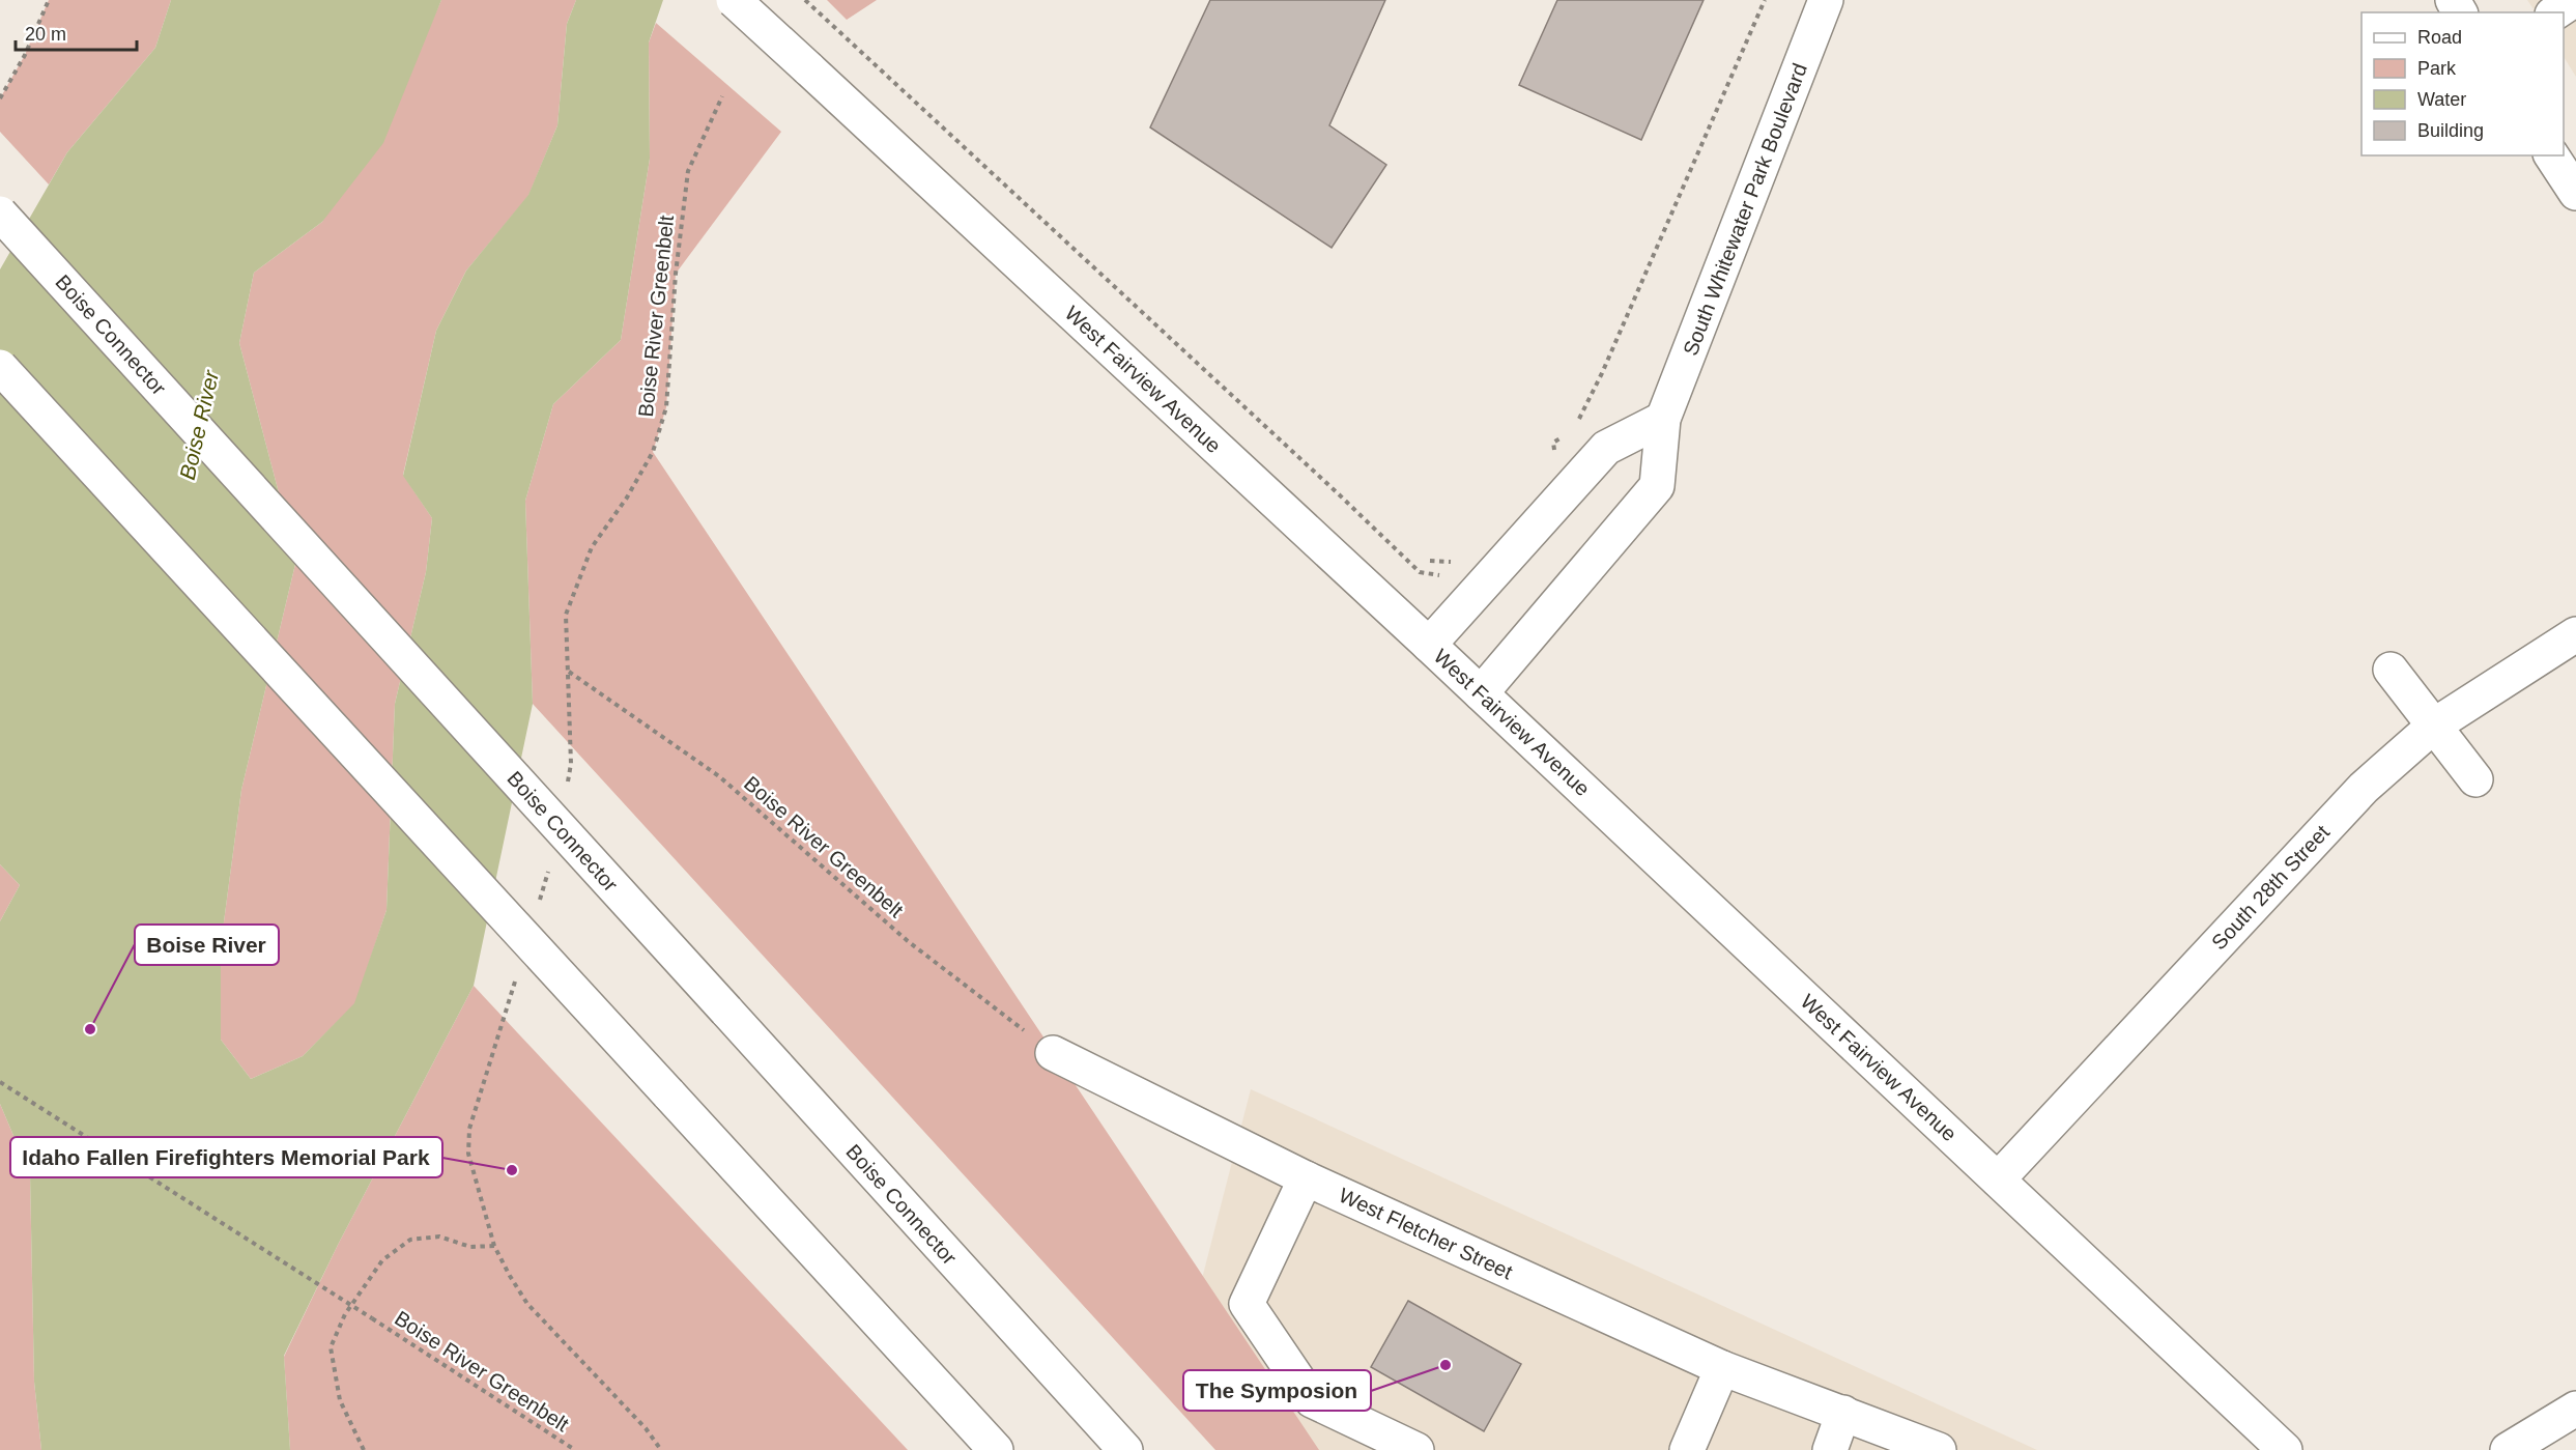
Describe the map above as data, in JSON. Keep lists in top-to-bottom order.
{
  "streets": {
    "main road": [
      "South Whitewater Park Boulevard",
      "Boise Connector",
      "West Fairview Avenue",
      "South 28th Street",
      "West Fletcher Street"
    ],
    "path": ["Boise River Greenbelt"]
  },
  "crossings": [
    ["South Whitewater Park Boulevard", "West Fairview Avenue"],
    ["Boise River Greenbelt", "West Fletcher Street"],
    ["West Fairview Avenue", "South 28th Street"]
  ],
  "water": ["Boise River"],
  "places": ["Boise River", "Idaho Fallen Firefighters Memorial Park", "The Symposion"],
  "legend": [
    "Road",
    "Park",
    "Water",
    "Building"
  ],
  "scale_bar": "20 m"
}
